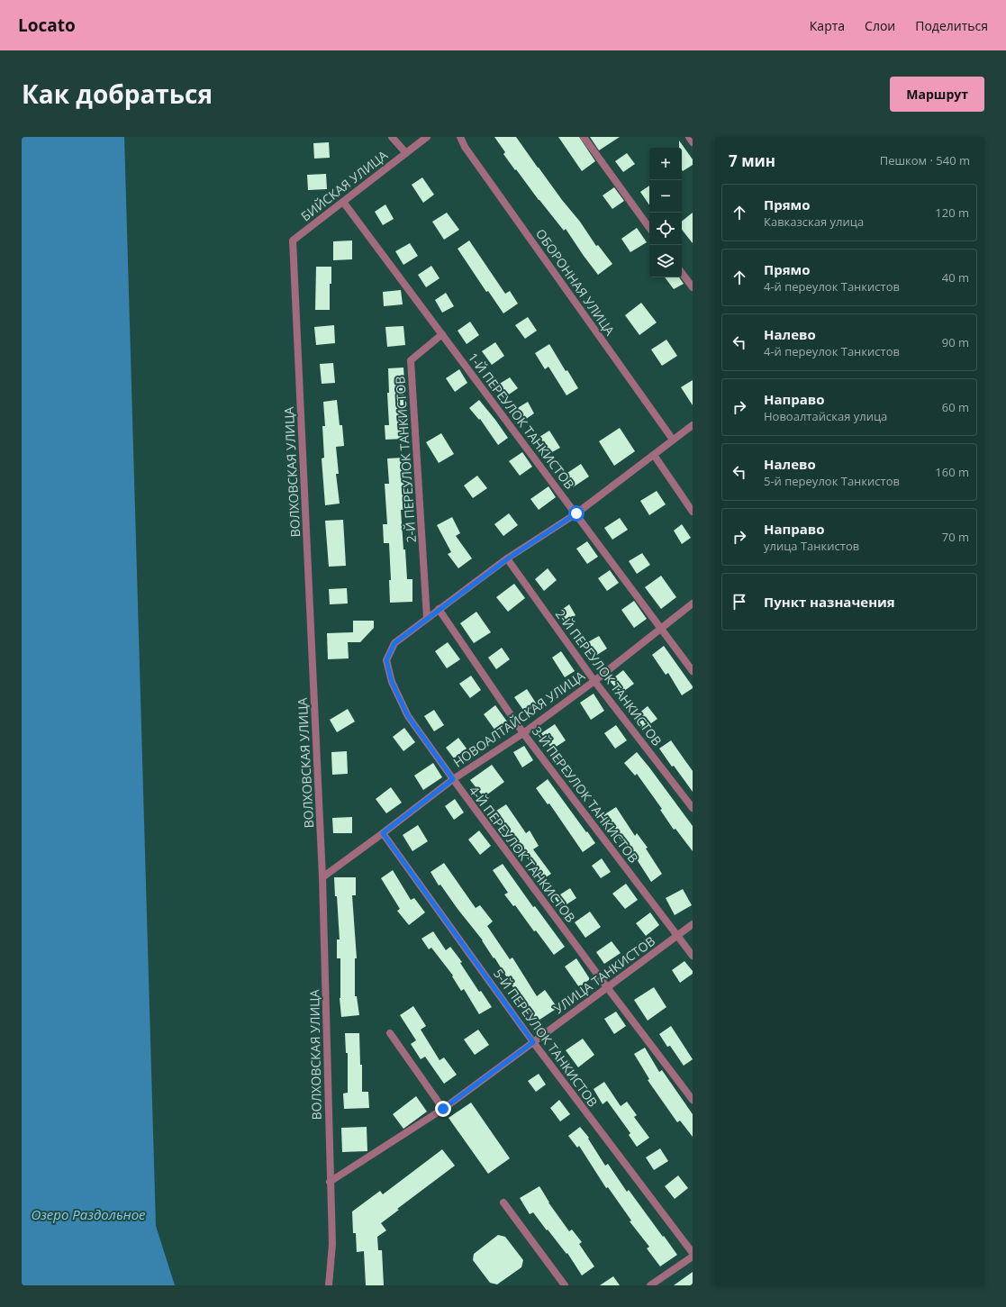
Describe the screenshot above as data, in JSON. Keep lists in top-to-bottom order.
{
  "streets": {
    "street": [
      "БИЙСКАЯ УЛИЦА",
      "ОБОРОННАЯ УЛИЦА",
      "1-Й ПЕРЕУЛОК ТАНКИСТОВ",
      "2-Й ПЕРЕУЛОК ТАНКИСТОВ",
      "ВОЛХОВСКАЯ УЛИЦА",
      "НОВОАЛТАЙСКАЯ УЛИЦА",
      "3-Й ПЕРЕУЛОК ТАНКИСТОВ",
      "4-Й ПЕРЕУЛОК ТАНКИСТОВ",
      "УЛИЦА ТАНКИСТОВ",
      "5-Й ПЕРЕУЛОК ТАНКИСТОВ"
    ]
  },
  "crossings": [
    ["БИЙСКАЯ УЛИЦА", "1-Й ПЕРЕУЛОК ТАНКИСТОВ"],
    ["БИЙСКАЯ УЛИЦА", "ВОЛХОВСКАЯ УЛИЦА"],
    ["ОБОРОННАЯ УЛИЦА", "4-Й ПЕРЕУЛОК ТАНКИСТОВ"],
    ["1-Й ПЕРЕУЛОК ТАНКИСТОВ", "2-Й ПЕРЕУЛОК ТАНКИСТОВ"],
    ["1-Й ПЕРЕУЛОК ТАНКИСТОВ", "НОВОАЛТАЙСКАЯ УЛИЦА"],
    ["1-Й ПЕРЕУЛОК ТАНКИСТОВ", "4-Й ПЕРЕУЛОК ТАНКИСТОВ"],
    ["2-Й ПЕРЕУЛОК ТАНКИСТОВ", "НОВОАЛТАЙСКАЯ УЛИЦА"],
    ["2-Й ПЕРЕУЛОК ТАНКИСТОВ", "4-Й ПЕРЕУЛОК ТАНКИСТОВ"],
    ["ВОЛХОВСКАЯ УЛИЦА", "НОВОАЛТАЙСКАЯ УЛИЦА"],
    ["ВОЛХОВСКАЯ УЛИЦА", "УЛИЦА ТАНКИСТОВ"],
    ["НОВОАЛТАЙСКАЯ УЛИЦА", "3-Й ПЕРЕУЛОК ТАНКИСТОВ"],
    ["НОВОАЛТАЙСКАЯ УЛИЦА", "4-Й ПЕРЕУЛОК ТАНКИСТОВ"],
    ["НОВОАЛТАЙСКАЯ УЛИЦА", "5-Й ПЕРЕУЛОК ТАНКИСТОВ"],
    ["3-Й ПЕРЕУЛОК ТАНКИСТОВ", "4-Й ПЕРЕУЛОК ТАНКИСТОВ"],
    ["3-Й ПЕРЕУЛОК ТАНКИСТОВ", "УЛИЦА ТАНКИСТОВ"],
    ["4-Й ПЕРЕУЛОК ТАНКИСТОВ", "УЛИЦА ТАНКИСТОВ"],
    ["УЛИЦА ТАНКИСТОВ", "5-Й ПЕРЕУЛОК ТАНКИСТОВ"]
  ],
  "water": ["Озеро Раздольное"],
  "page": {
    "header": "Locato",
    "nav": ["Карта", "Слои", "Поделиться"],
    "title": "Как добраться",
    "buttons": "Маршрут",
    "heading": ["7 мин", "Пешком · 540 m"],
    "map_buttons": ["+", "−"],
    "list": [
      ["Прямо", "Кавказская улица", "120 m"],
      ["Прямо", "4-й переулок Танкистов", "40 m"],
      ["Налево", "4-й переулок Танкистов", "90 m"],
      ["Направо", "Новоалтайская улица", "60 m"],
      ["Налево", "5-й переулок Танкистов", "160 m"],
      ["Направо", "улица Танкистов", "70 m"],
      "Пункт назначения"
    ]
  }
}
